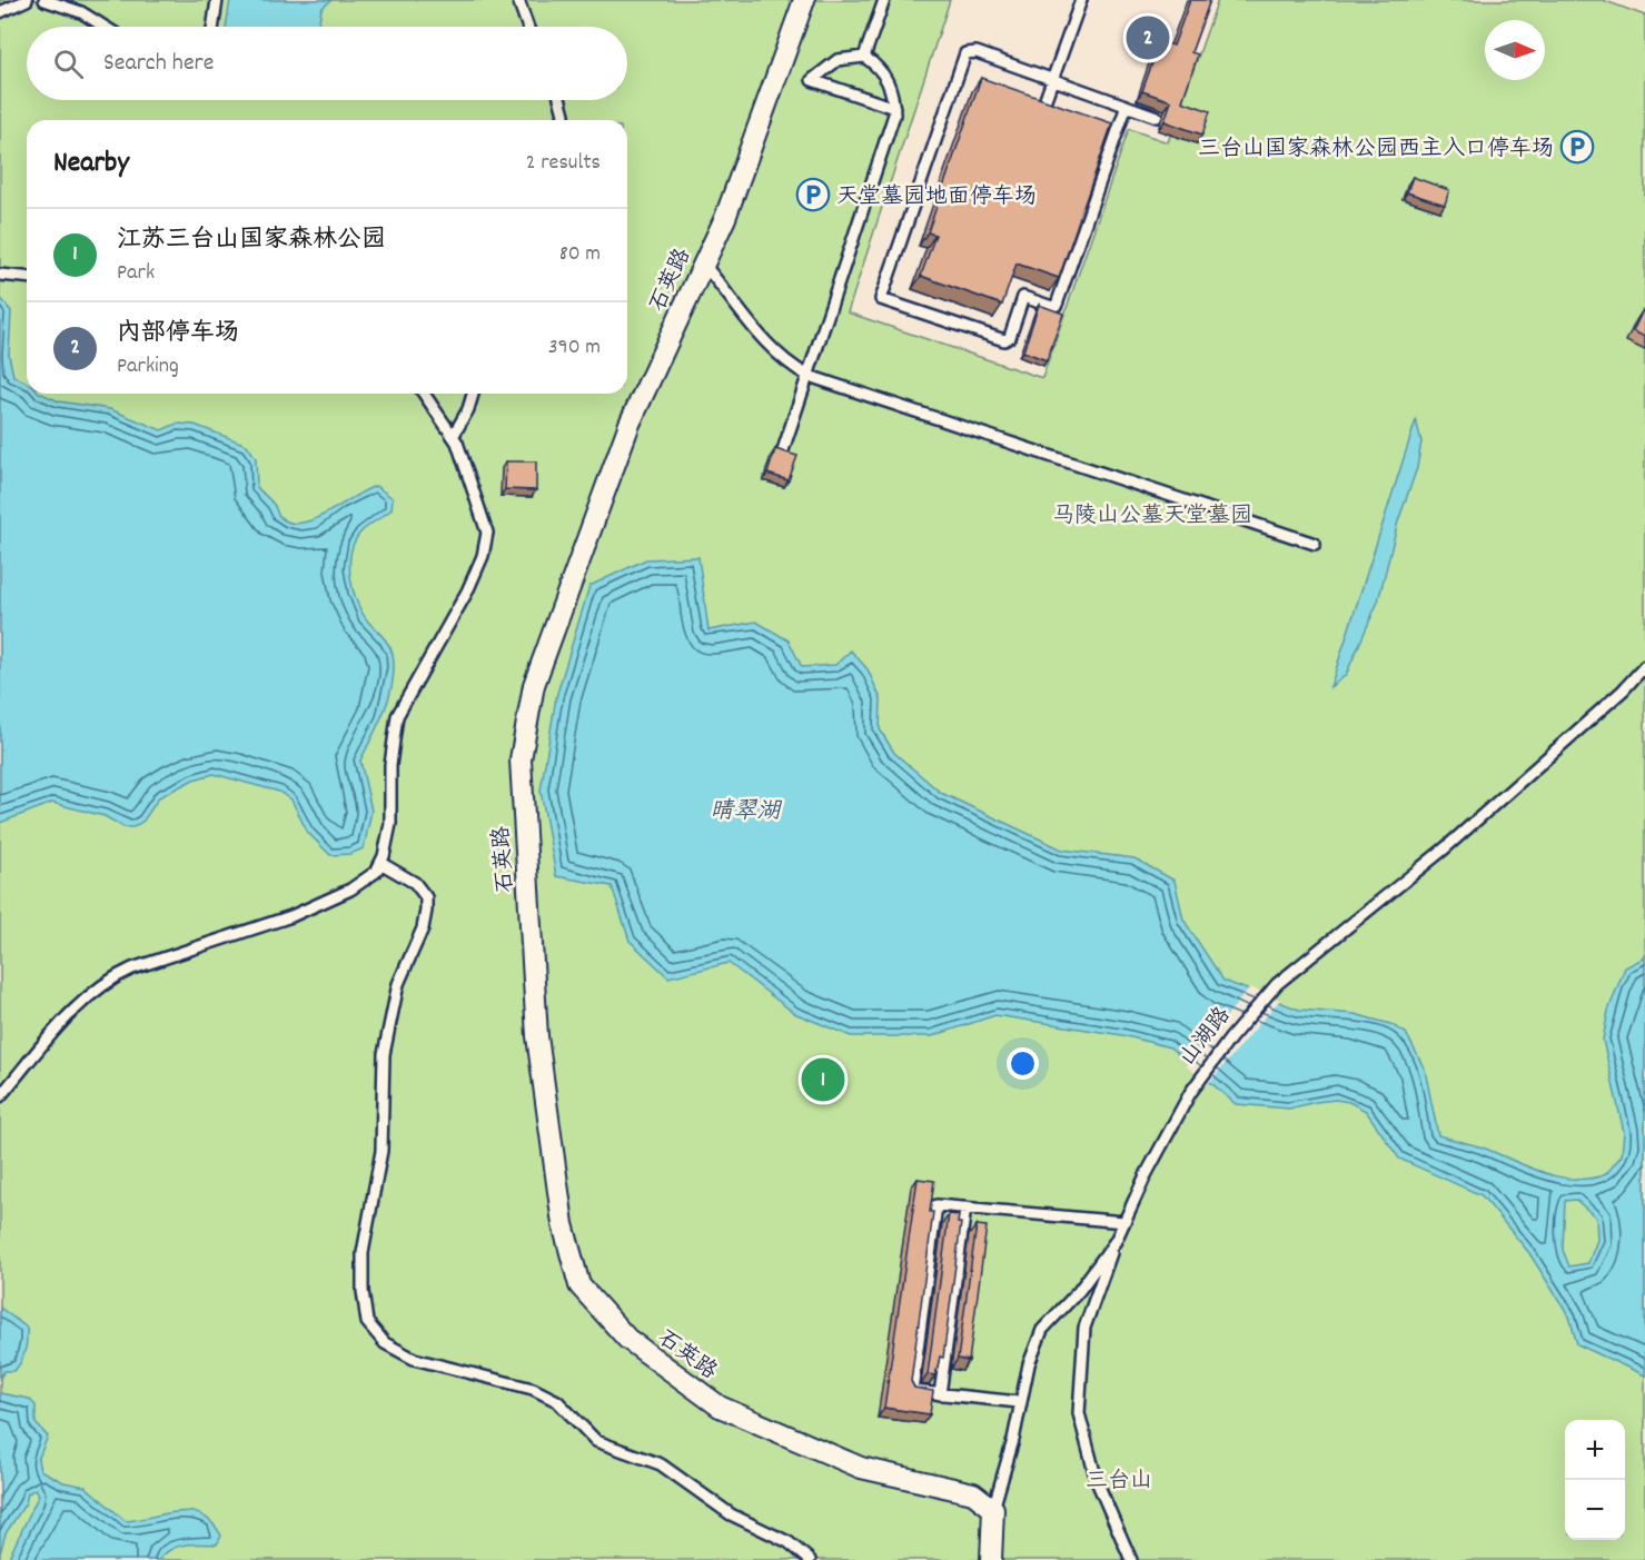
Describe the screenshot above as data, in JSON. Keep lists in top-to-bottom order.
{
  "streets": {
    "street": ["石英路", "山湖路"]
  },
  "crossings": [
    ["石英路", "山湖路"]
  ],
  "water": ["晴翠湖"],
  "parks": ["马陵山公墓天堂墓园", "三台山"],
  "places": {
    "parking": ["三台山国家森林公园西主入口停车场", "天堂墓园地面停车场"]
  },
  "north": "right",
  "page": {
    "pins": ["2", "1"],
    "search": "Search here",
    "heading": ["Nearby", "2 results"],
    "list": [
      {
        "mark": "1",
        "name": "江苏三台山国家森林公园",
        "note": "Park",
        "value": "80 m"
      },
      {
        "mark": "2",
        "name": "内部停车场",
        "note": "Parking",
        "value": "390 m"
      }
    ],
    "map_buttons": ["+", "−"]
  }
}
